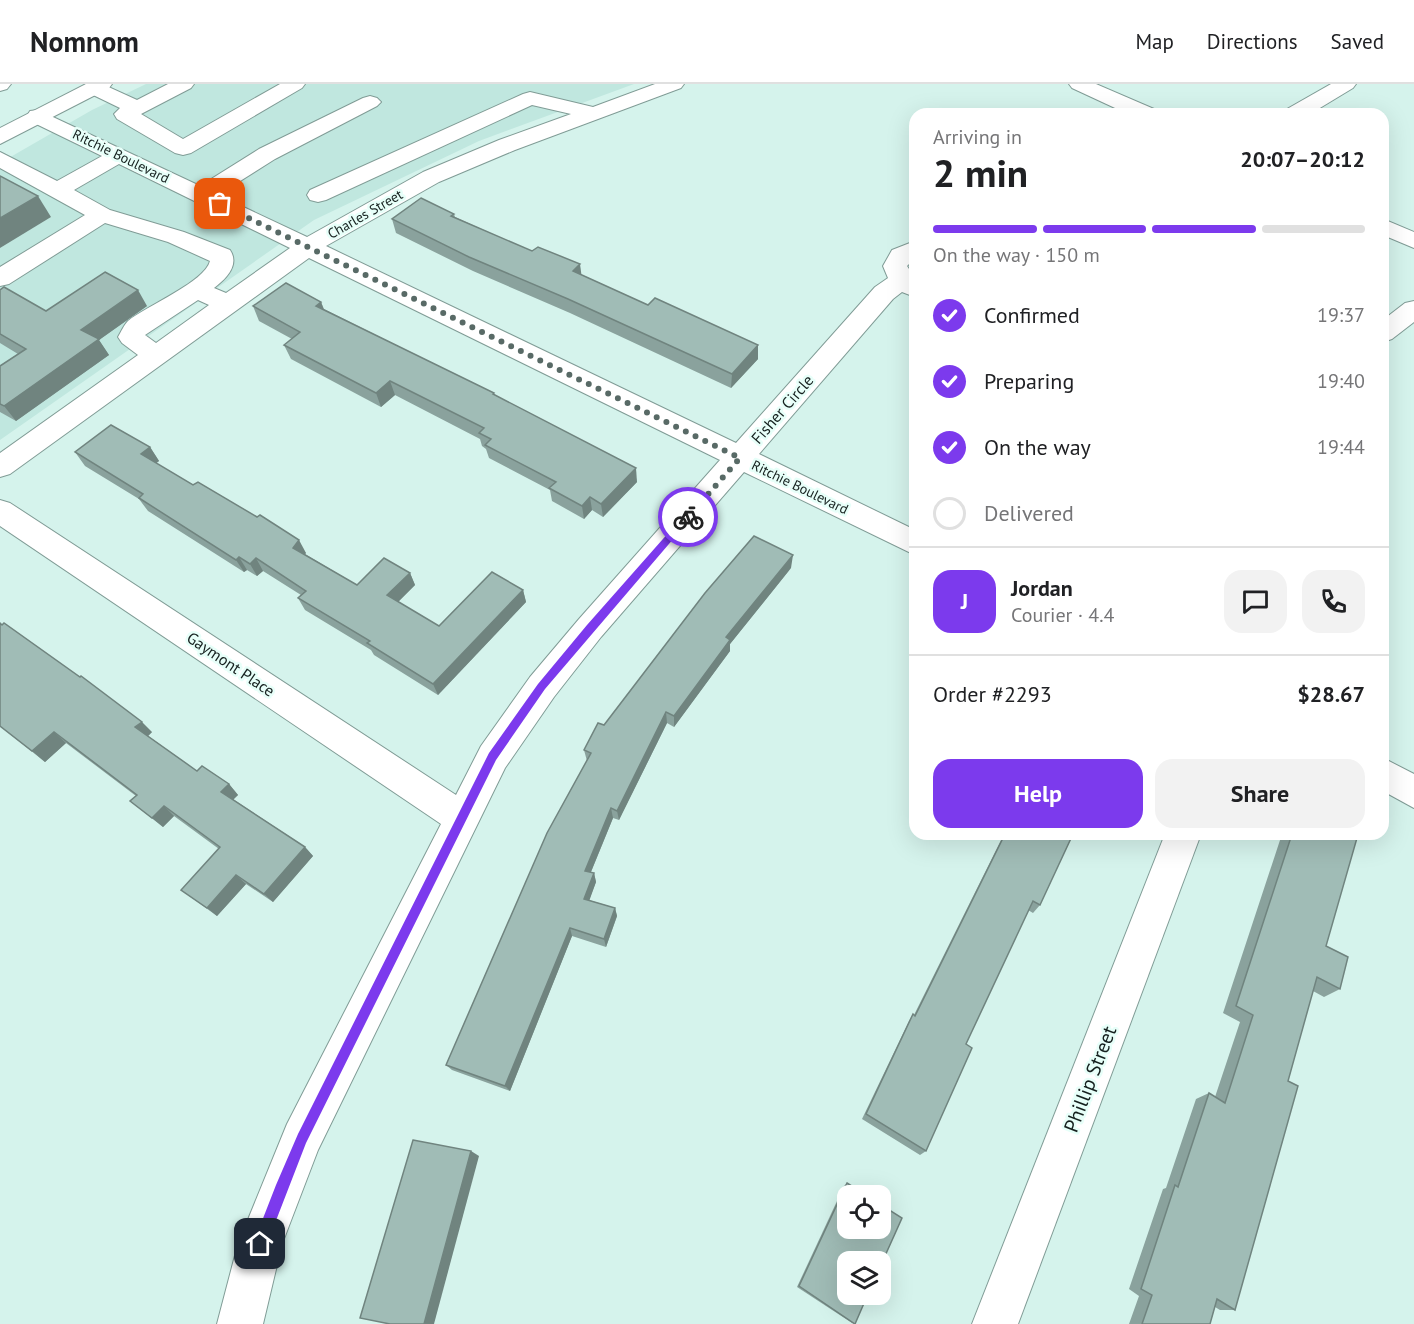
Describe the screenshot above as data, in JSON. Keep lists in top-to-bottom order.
{
  "streets": {
    "street": [
      "Ritchie Boulevard",
      "Charles Street",
      "Fisher Circle",
      "Gaymont Place",
      "Phillip Street"
    ]
  },
  "crossings": [
    ["Ritchie Boulevard", "Charles Street"],
    ["Ritchie Boulevard", "Fisher Circle"],
    ["Fisher Circle", "Gaymont Place"]
  ],
  "page": {
    "header": "Nomnom",
    "nav": ["Map", "Directions", "Saved"],
    "heading": ["2 min", "Arriving in", "20:07–20:12"],
    "panel": [
      "Jordan",
      "Courier · 4.4",
      "Order #2293",
      "$28.67"
    ],
    "bar": "On the way · 150 m",
    "list": [
      ["Confirmed", "19:37"],
      ["Preparing", "19:40"],
      ["On the way", "19:44"],
      "Delivered"
    ],
    "round": "J",
    "buttons": ["Help", "Share"]
  }
}
